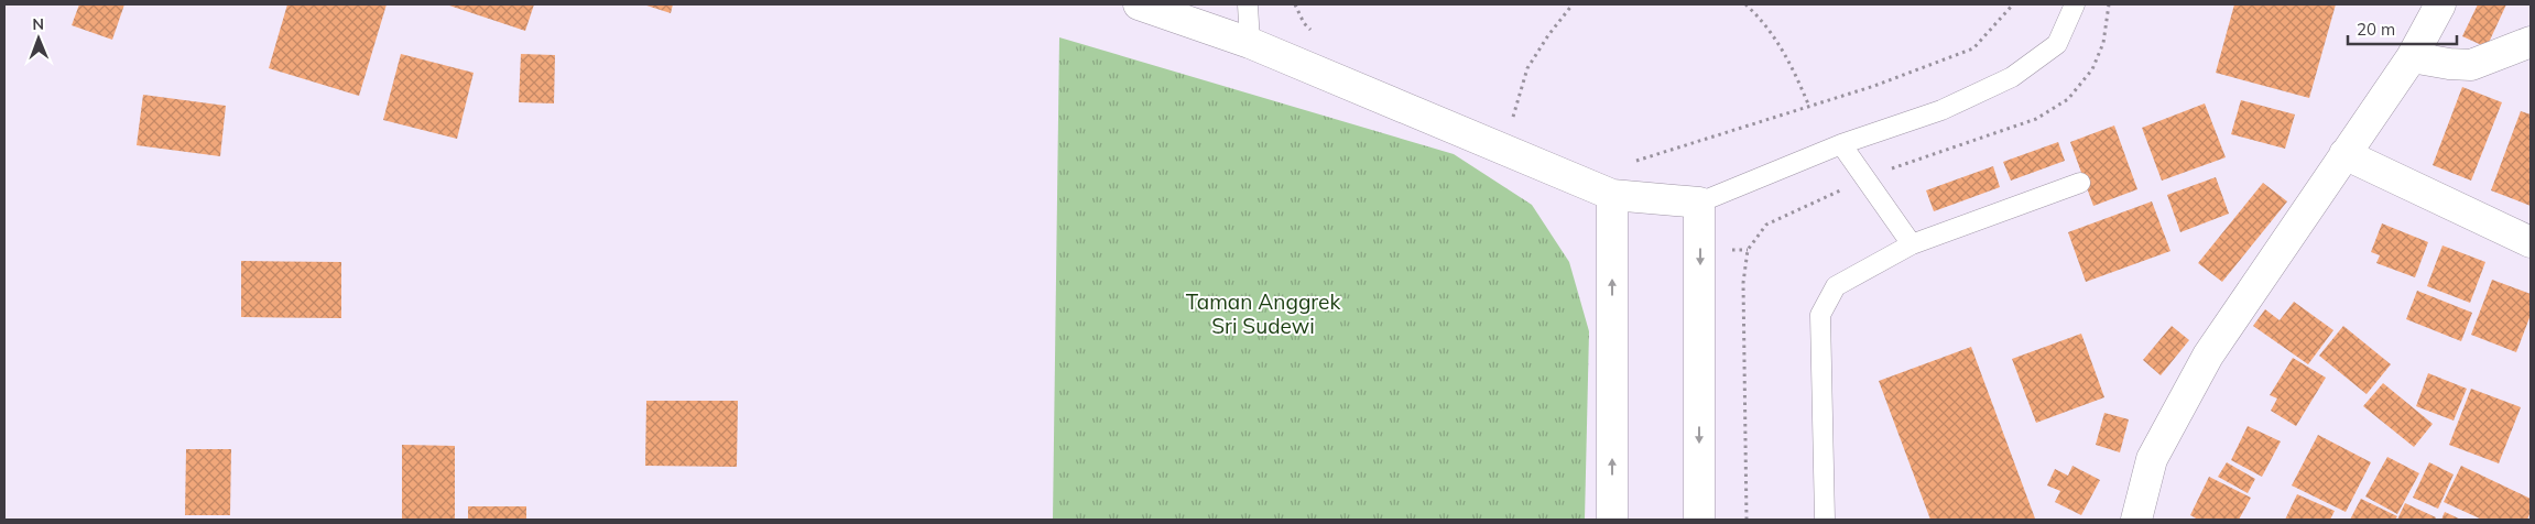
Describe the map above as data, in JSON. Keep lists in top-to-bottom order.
{
  "parks": ["Taman Anggrek Sri Sudewi"],
  "scale_bar": "20 m",
  "north": "top"
}
